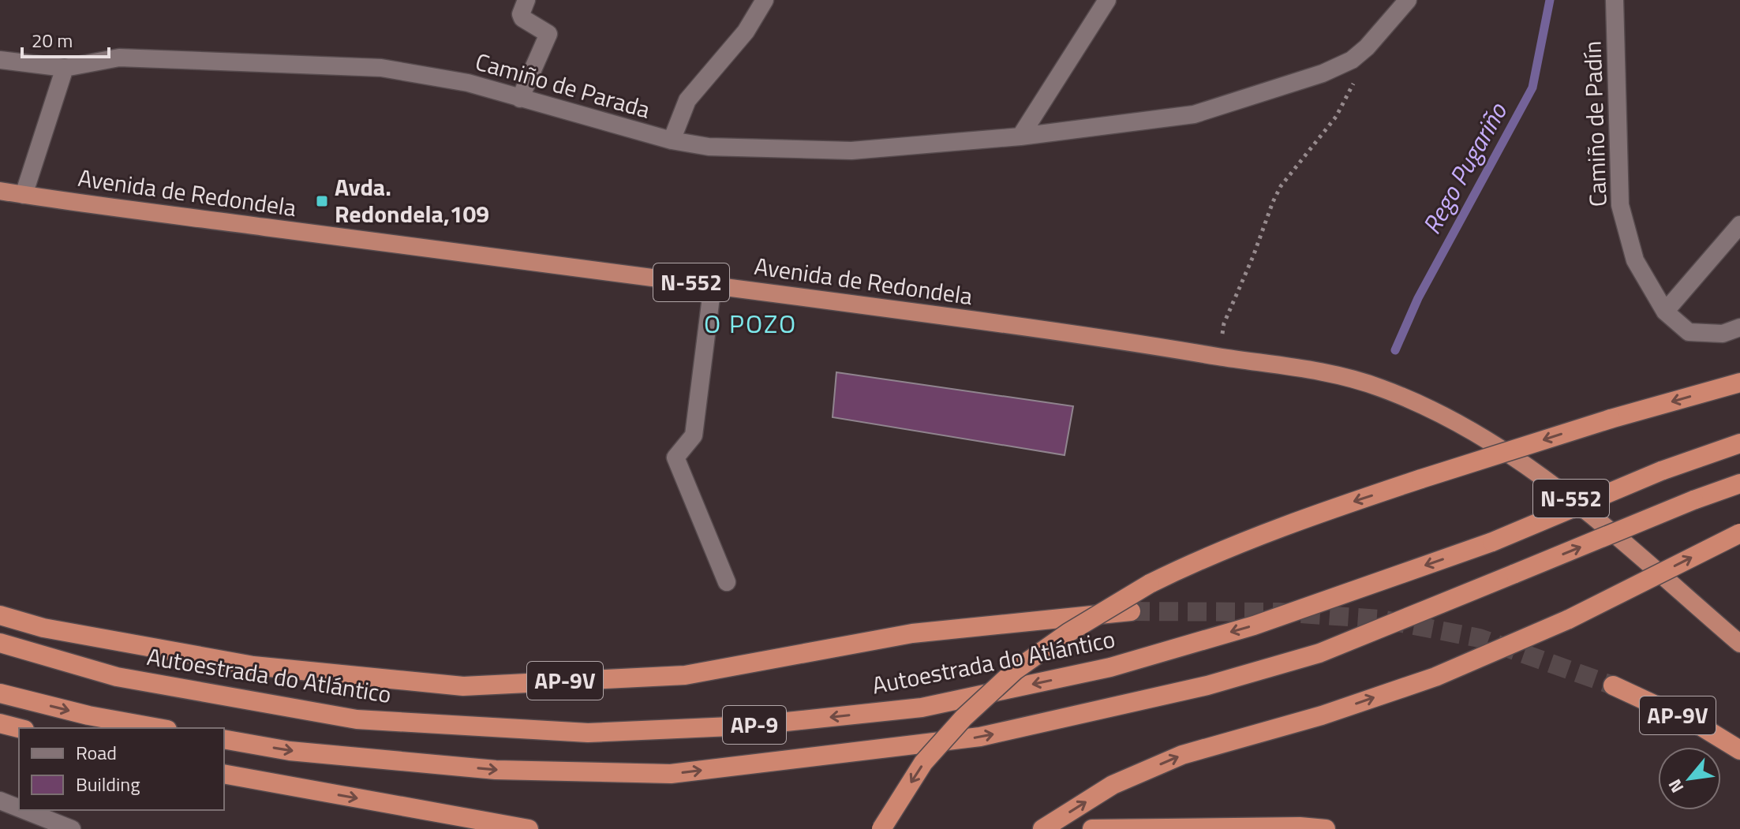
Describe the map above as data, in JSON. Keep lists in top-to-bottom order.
{
  "streets": {
    "highway": [
      "Avenida de Redondela",
      "N-552",
      "Autoestrada do Atlántico",
      "AP-9V",
      "AP-9"
    ],
    "street": ["Camiño de Parada", "Camiño de Padín"]
  },
  "districts": ["O POZO"],
  "water": ["Rego Pugariño"],
  "places": {
    "transit": ["Avda. Redondela,109"]
  },
  "legend": ["Road", "Building"],
  "scale_bar": "20 m",
  "north": "bottom left"
}
